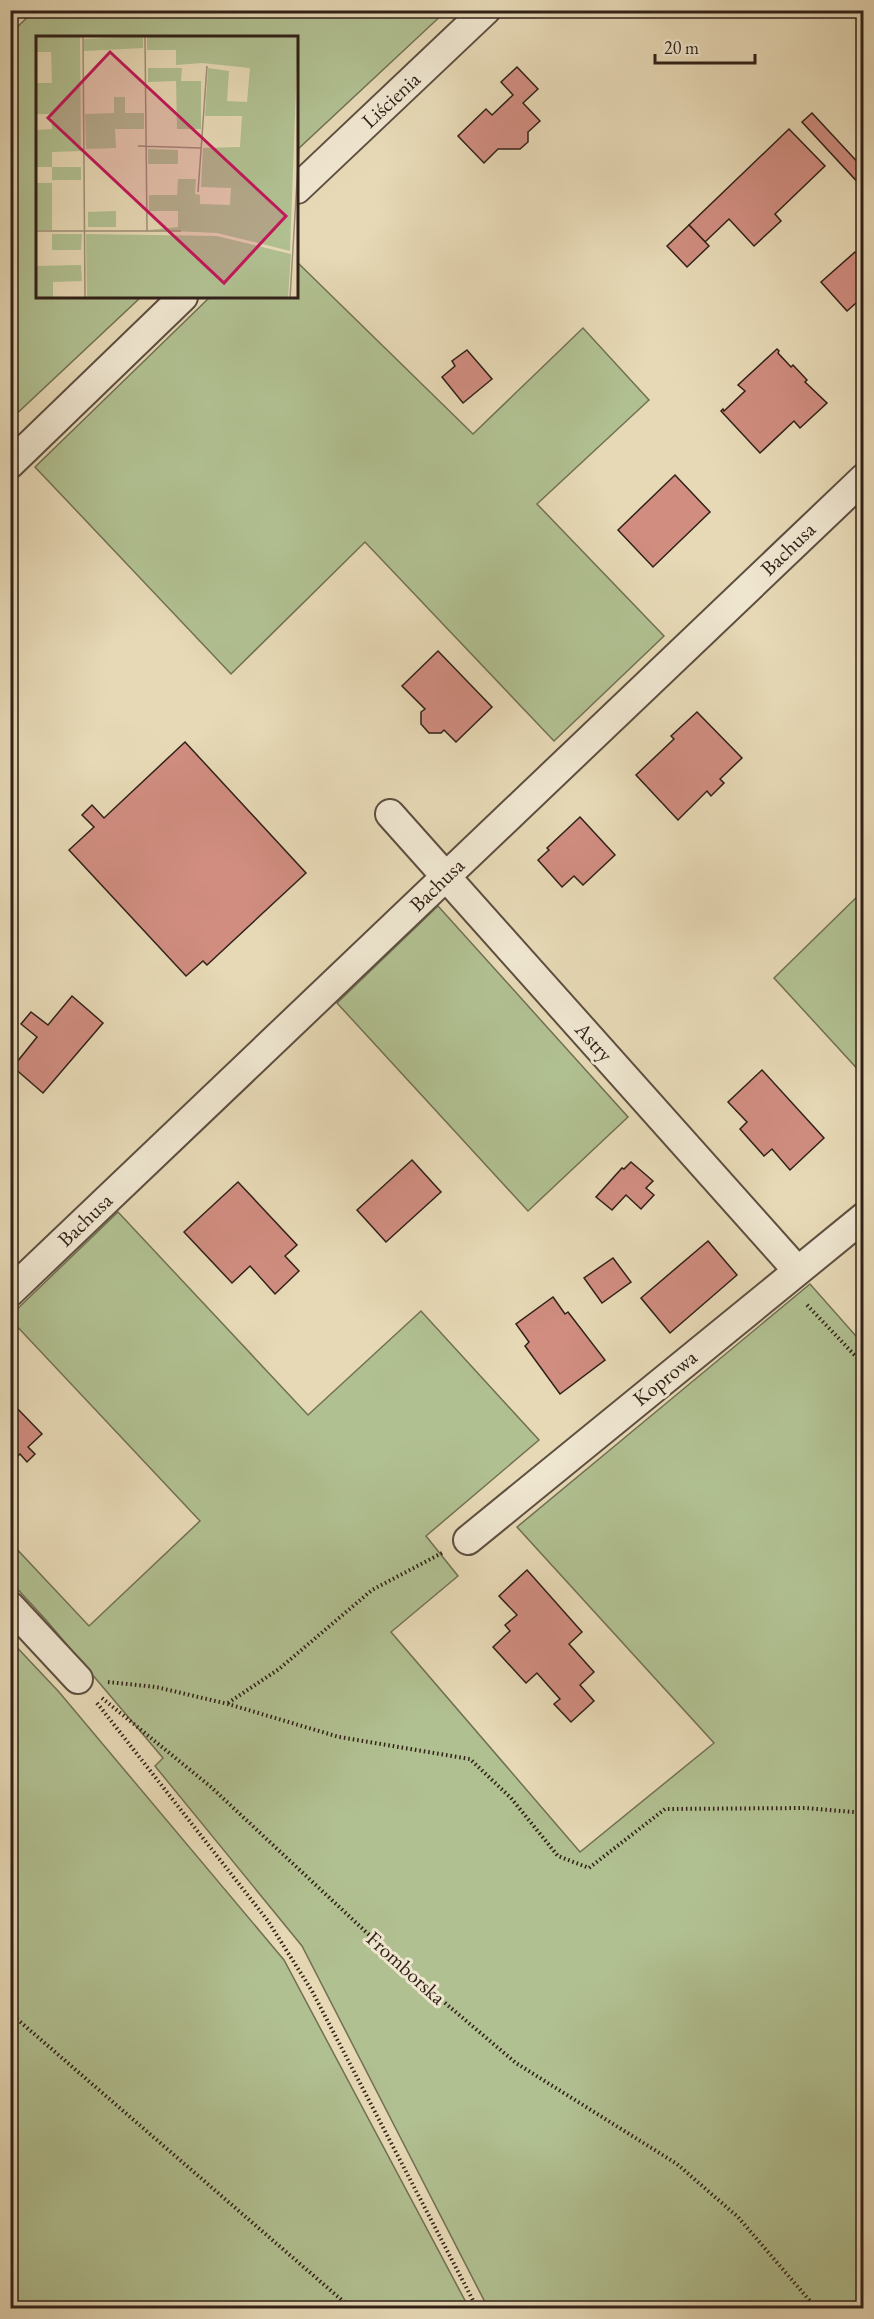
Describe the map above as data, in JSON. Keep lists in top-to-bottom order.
{
  "streets": {
    "street": [
      "Liścienia",
      "Bachusa",
      "Astry",
      "Koprowa"
    ],
    "path": ["Fromborska"]
  },
  "crossings": [
    ["Bachusa", "Astry"],
    ["Astry", "Koprowa"]
  ],
  "scale_bar": "20 m"
}
